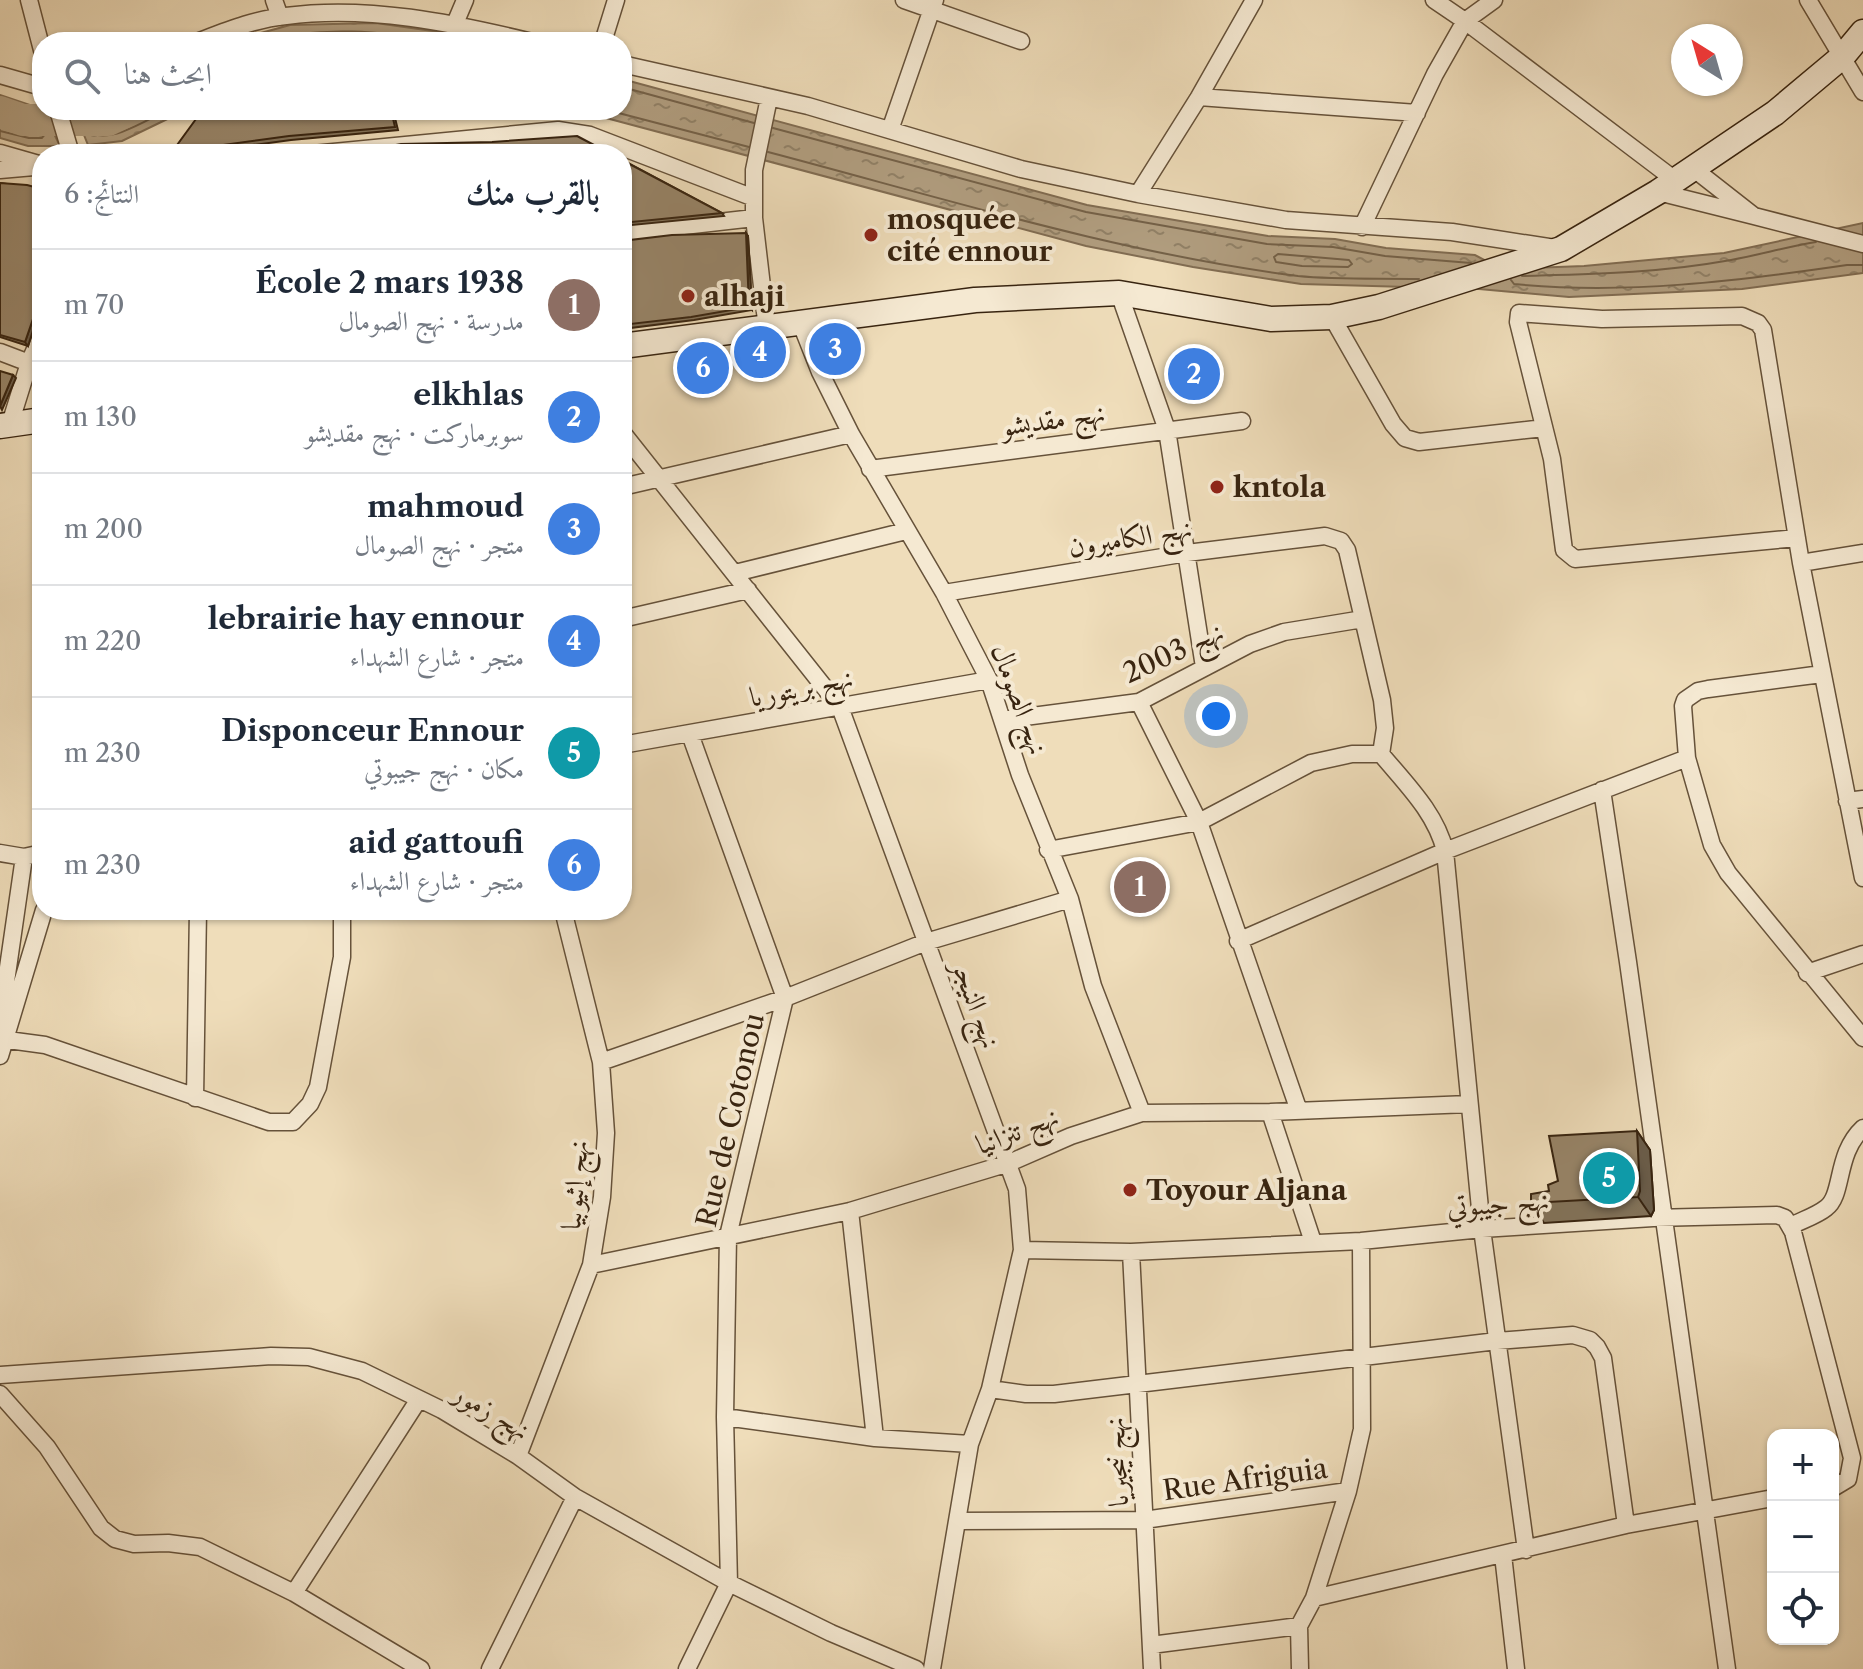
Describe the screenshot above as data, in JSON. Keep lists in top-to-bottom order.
{
  "streets": {
    "street": [
      "نهج مقديشو",
      "نهج الكاميرون",
      "نهج 2003",
      "نهج بريتوريا",
      "نهج الصومال",
      "نهج النيجر",
      "Rue de Cotonou",
      "نهج تنزانيا",
      "نهج إثيوبيا",
      "نهج جيبوتي",
      "نهج زمور",
      "نهج نيجيريا",
      "Rue Afriguia"
    ]
  },
  "crossings": [
    ["نهج مقديشو", "نهج الصومال"],
    ["نهج الكاميرون", "نهج 2003"],
    ["نهج الكاميرون", "نهج الصومال"],
    ["نهج 2003", "نهج الصومال"],
    ["نهج بريتوريا", "نهج الصومال"],
    ["نهج بريتوريا", "نهج النيجر"],
    ["نهج بريتوريا", "Rue de Cotonou"],
    ["نهج الصومال", "نهج تنزانيا"],
    ["نهج النيجر", "نهج تنزانيا"],
    ["نهج النيجر", "نهج جيبوتي"],
    ["نهج النيجر", "Rue Afriguia"],
    ["Rue de Cotonou", "نهج تنزانيا"],
    ["Rue de Cotonou", "نهج زمور"],
    ["نهج تنزانيا", "نهج إثيوبيا"],
    ["نهج إثيوبيا", "نهج زمور"],
    ["نهج جيبوتي", "نهج نيجيريا"],
    ["نهج نيجيريا", "Rue Afriguia"]
  ],
  "places": [
    "mosquée cité ennour",
    "alhaji",
    "kntola",
    "Toyour Aljana"
  ],
  "north": "top left",
  "page": {
    "search": "ابحث هنا",
    "heading": ["بالقرب منك", "النتائج: 6"],
    "list": [
      {
        "mark": "1",
        "name": "École 2 mars 1938",
        "note": "مدرسة · نهج الصومال",
        "value": "70 m"
      },
      {
        "mark": "2",
        "name": "elkhlas",
        "note": "سوبرماركت · نهج مقديشو",
        "value": "130 m"
      },
      {
        "mark": "3",
        "name": "mahmoud",
        "note": "متجر · نهج الصومال",
        "value": "200 m"
      },
      {
        "mark": "4",
        "name": "lebrairie hay ennour",
        "note": "متجر · شارع الشهداء",
        "value": "220 m"
      },
      {
        "mark": "5",
        "name": "Disponceur Ennour",
        "note": "مكان · نهج جيبوتي",
        "value": "230 m"
      },
      {
        "mark": "6",
        "name": "aid gattoufi",
        "note": "متجر · شارع الشهداء",
        "value": "230 m"
      }
    ],
    "pins": [
      "3",
      "4",
      "6",
      "2",
      "1",
      "5"
    ],
    "map_buttons": ["+", "−"]
  }
}
